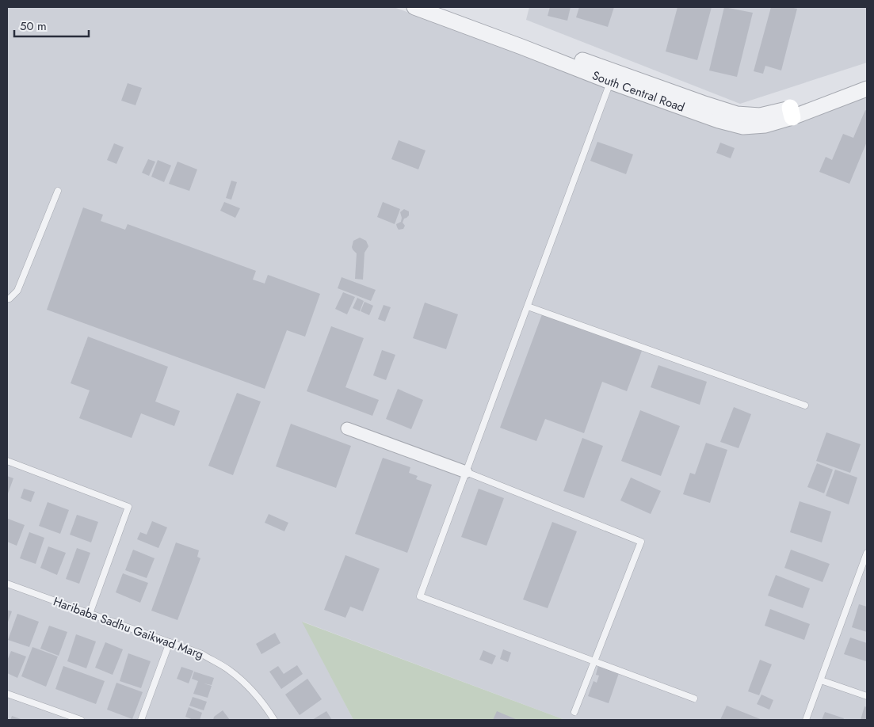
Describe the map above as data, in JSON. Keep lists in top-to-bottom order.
{
  "streets": {
    "street": ["South Central Road"],
    "lane": ["Haribaba Sadhu Gaikwad Marg"]
  },
  "scale_bar": "50 m"
}
